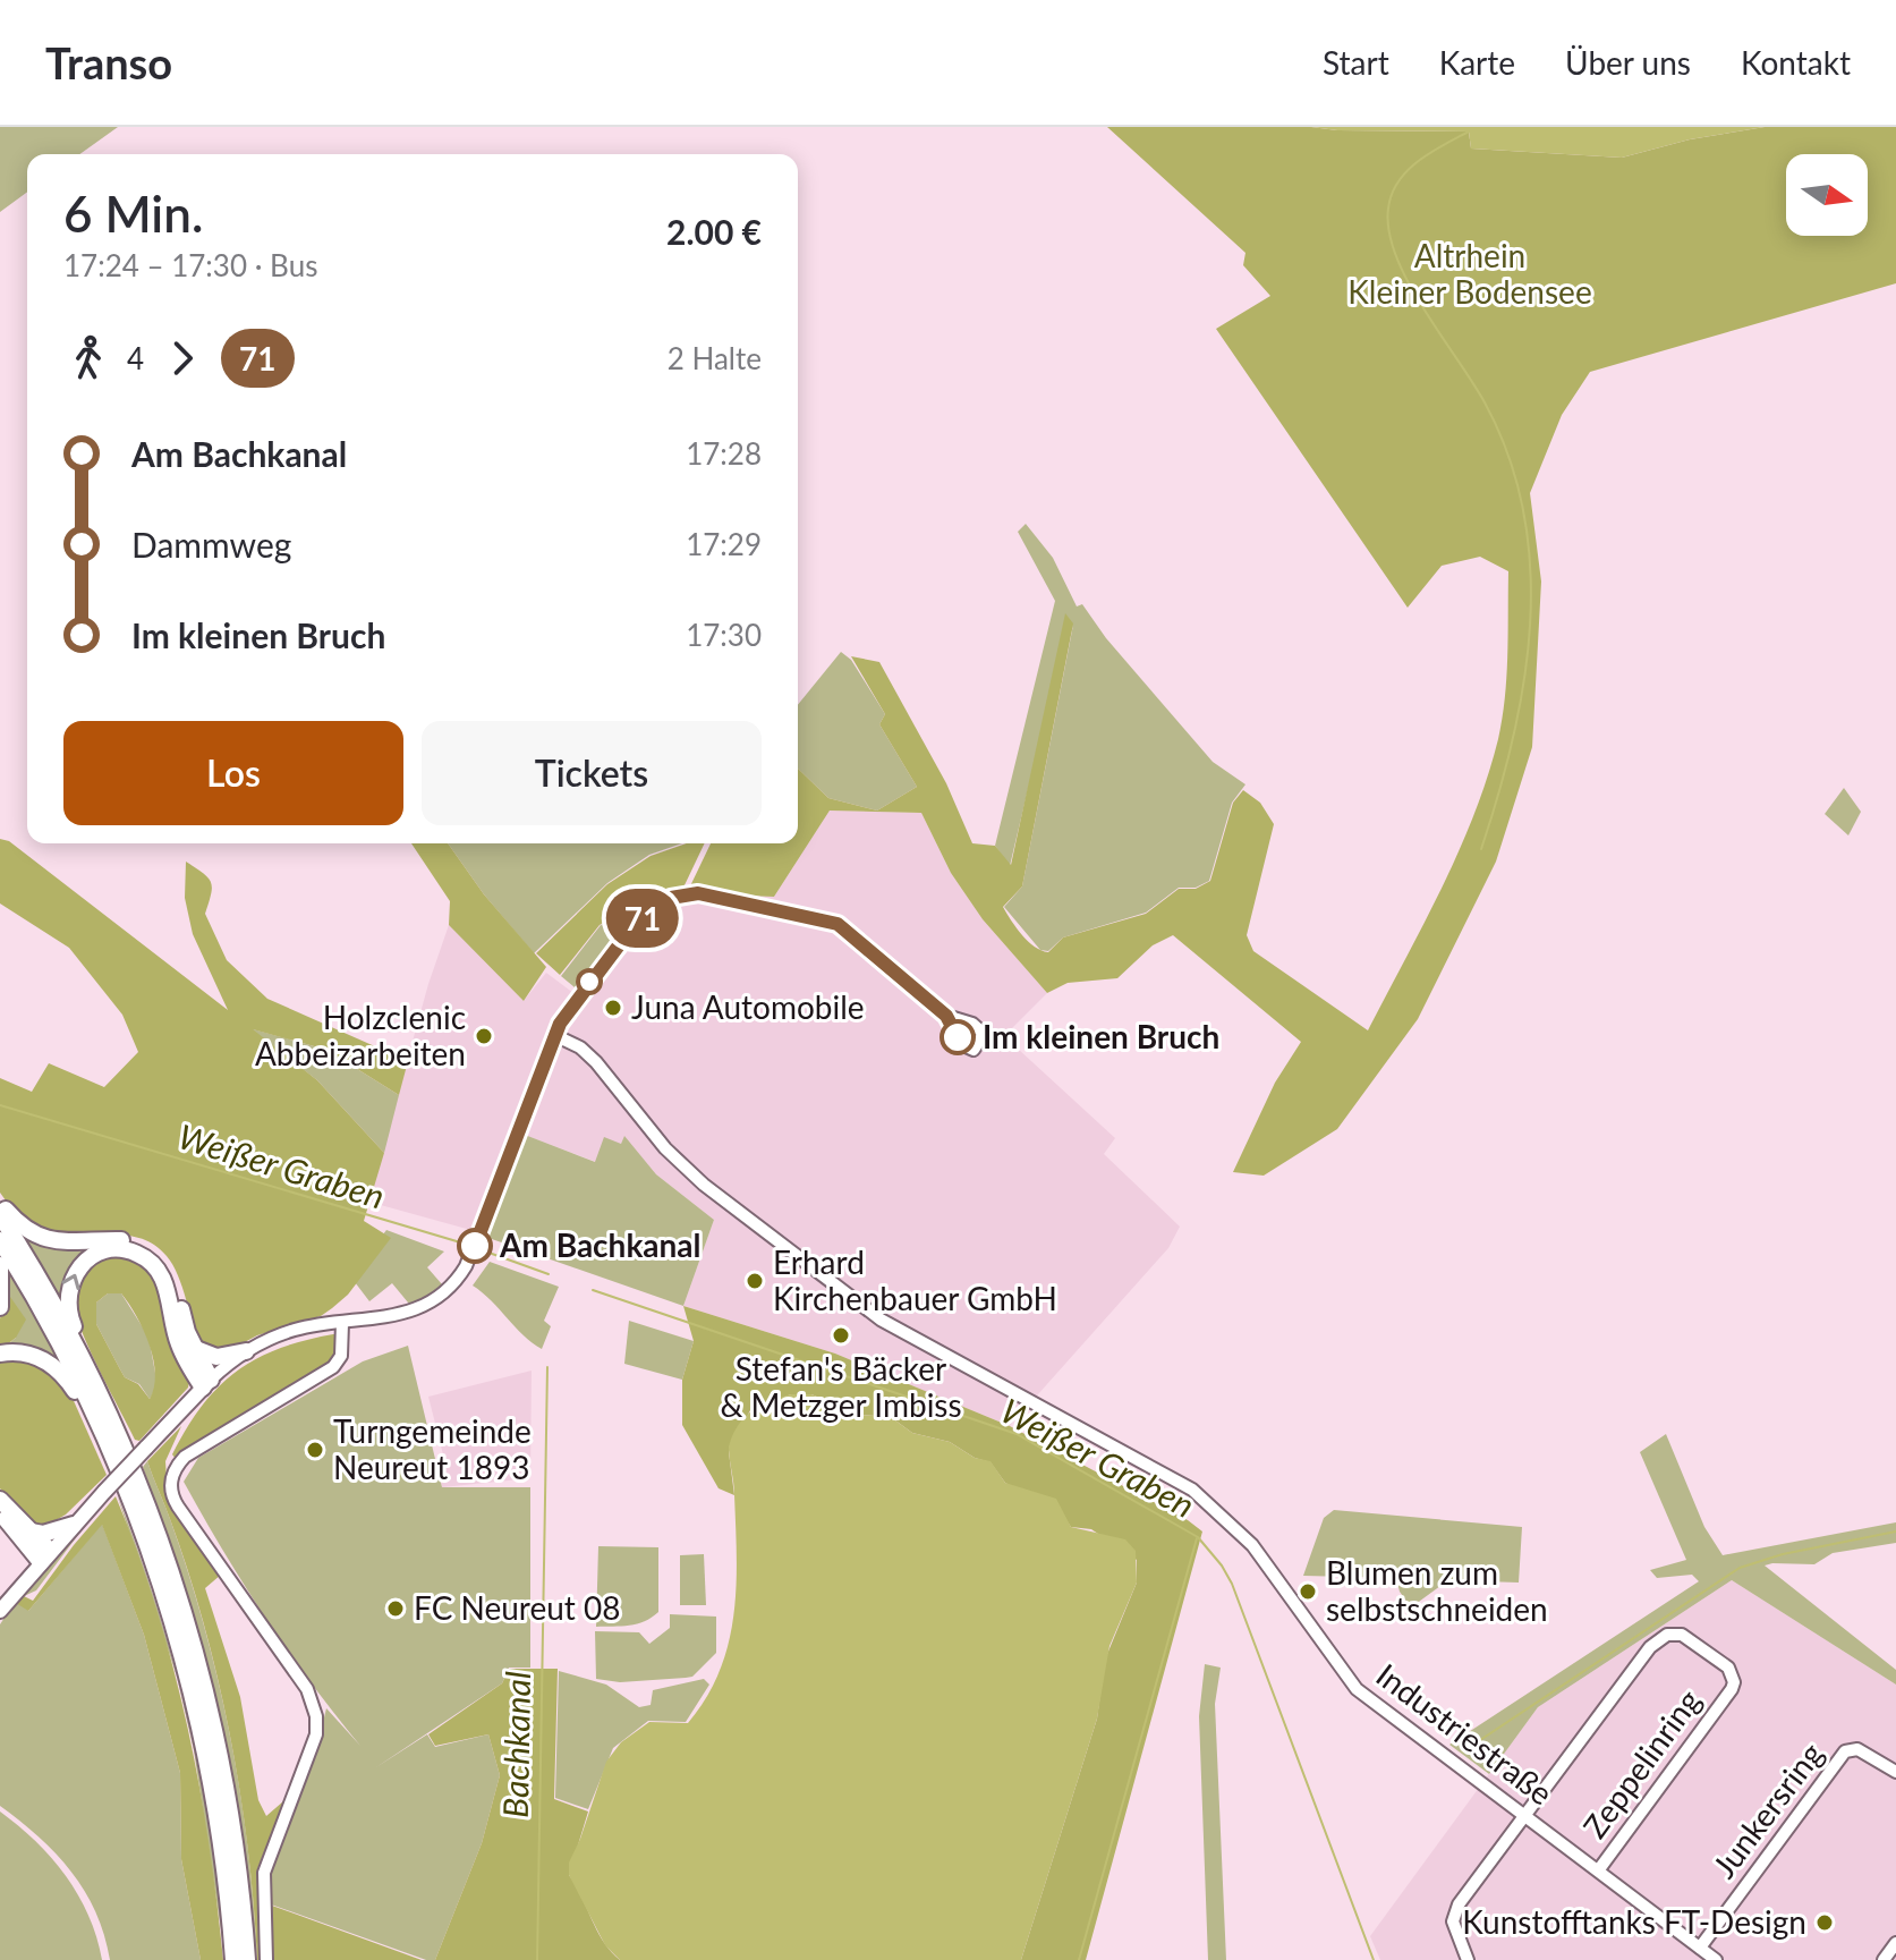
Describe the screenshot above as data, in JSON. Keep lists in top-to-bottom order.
{
  "streets": {
    "street": ["Industriestraße", "Zeppelinring", "Junkersring"]
  },
  "crossings": [
    ["Industriestraße", "Zeppelinring"],
    ["Industriestraße", "Junkersring"]
  ],
  "water": ["Weißer Graben", "Bachkanal"],
  "parks": ["Altrhein Kleiner Bodensee"],
  "places": [
    "Juna Automobile",
    "Holzclenic Abbeizarbeiten",
    "Im kleinen Bruch",
    "Am Bachkanal",
    "Erhard Kirchenbauer GmbH",
    "Stefan's Bäcker & Metzger Imbiss",
    "Turngemeinde Neureut 1893",
    "Blumen zum selbstschneiden",
    "FC Neureut 08",
    "Kunstofftanks FT-Design"
  ],
  "lines": ["bus line 71"],
  "north": "right",
  "page": {
    "header": "Transo",
    "nav": [
      "Start",
      "Karte",
      "Über uns",
      "Kontakt"
    ],
    "on_map": "71",
    "heading": ["6 Min.", "17:24 – 17:30 · Bus", "2.00 €"],
    "legs": ["4", "71", "2 Halte"],
    "list": [
      {
        "name": "Am Bachkanal",
        "value": "17:28"
      },
      {
        "name": "Dammweg",
        "value": "17:29"
      },
      {
        "name": "Im kleinen Bruch",
        "value": "17:30"
      }
    ],
    "buttons": ["Los", "Tickets"]
  }
}
